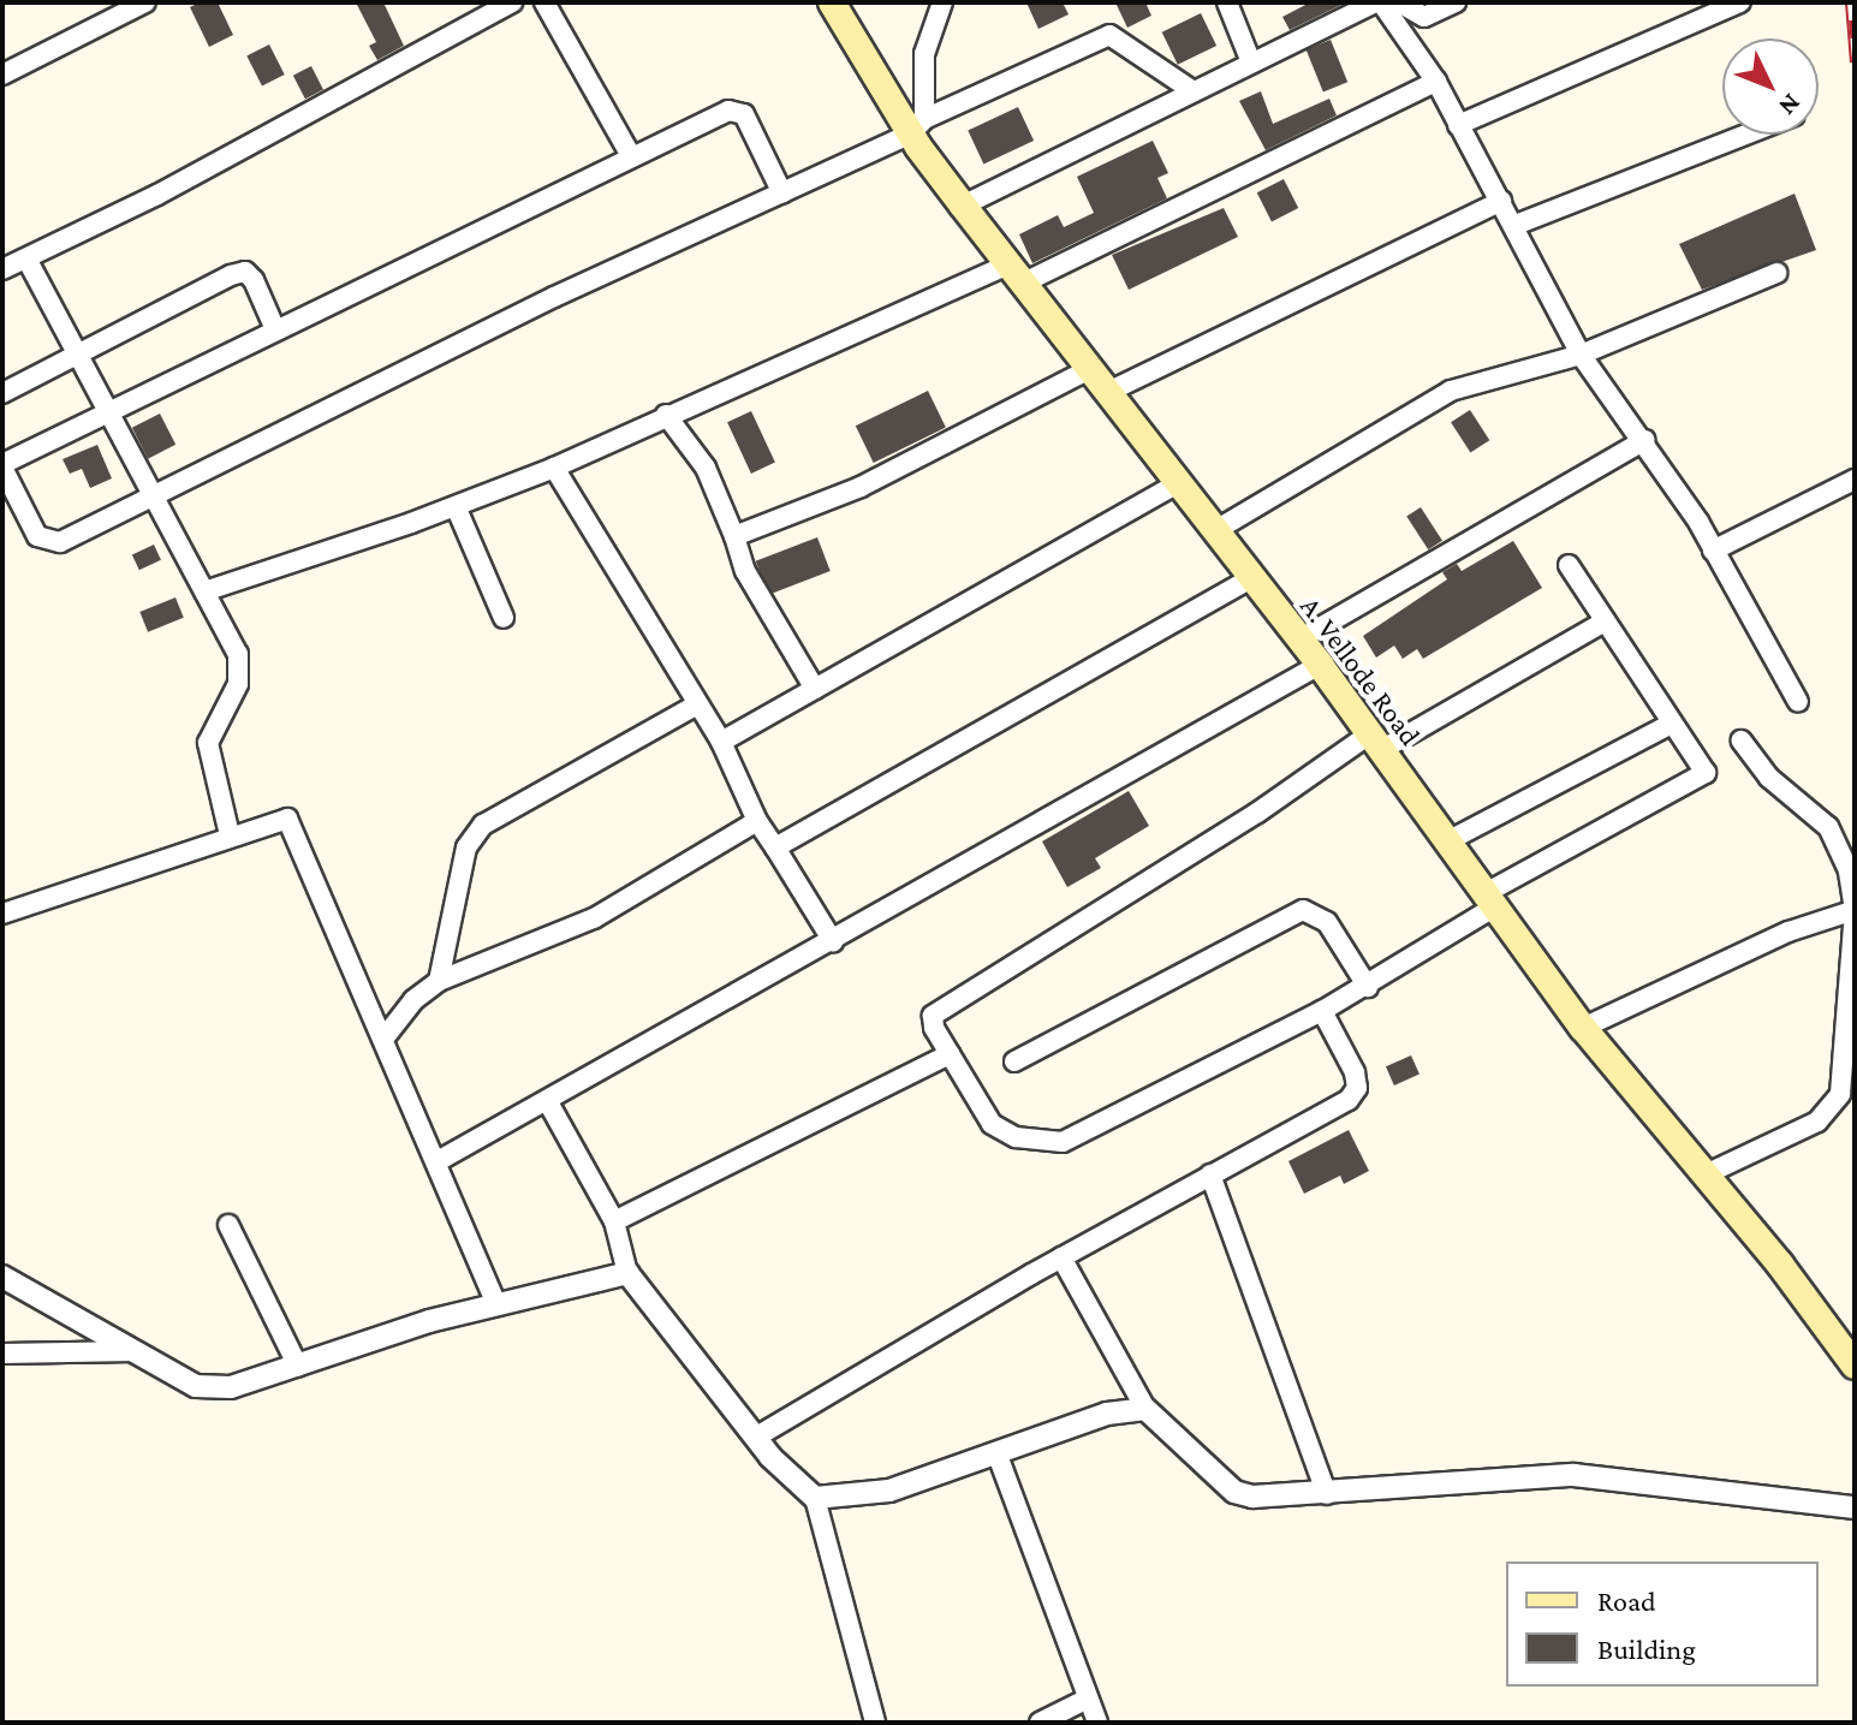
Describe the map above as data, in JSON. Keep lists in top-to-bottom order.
{
  "streets": {
    "main road": ["A. Vellode Road"]
  },
  "legend": ["Road", "Building"],
  "north": "bottom right"
}
